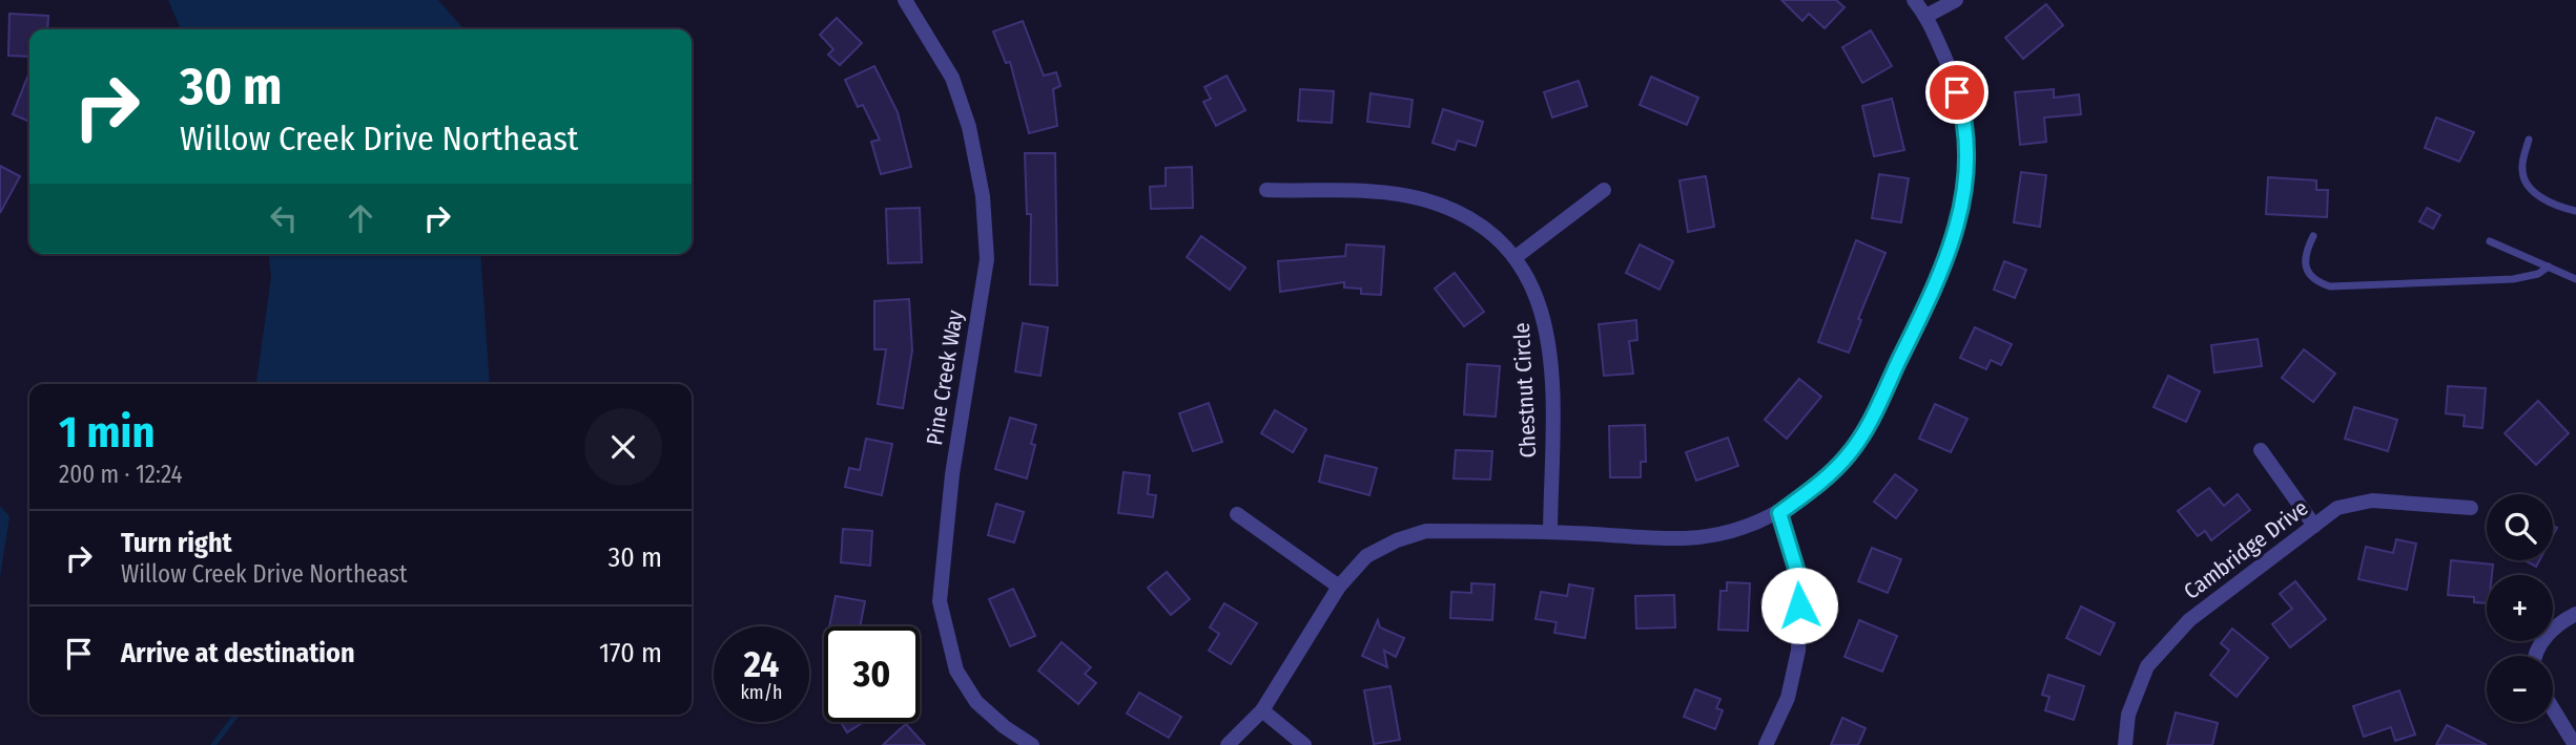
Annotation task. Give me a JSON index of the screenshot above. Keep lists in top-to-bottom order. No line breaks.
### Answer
{"streets":{"street":["Pine Creek Way","Chestnut Circle","Cambridge Drive"]},"page":{"turn":["30 m","Willow Creek Drive Northeast"],"heading":["1 min","200 m · 12:24"],"map_buttons":["+","−"],"list":[{"name":"Turn right","note":"Willow Creek Drive Northeast","value":"30 m"},{"name":"Arrive at destination","value":"170 m"}],"speed":"24 km/h","limit":"30"}}
